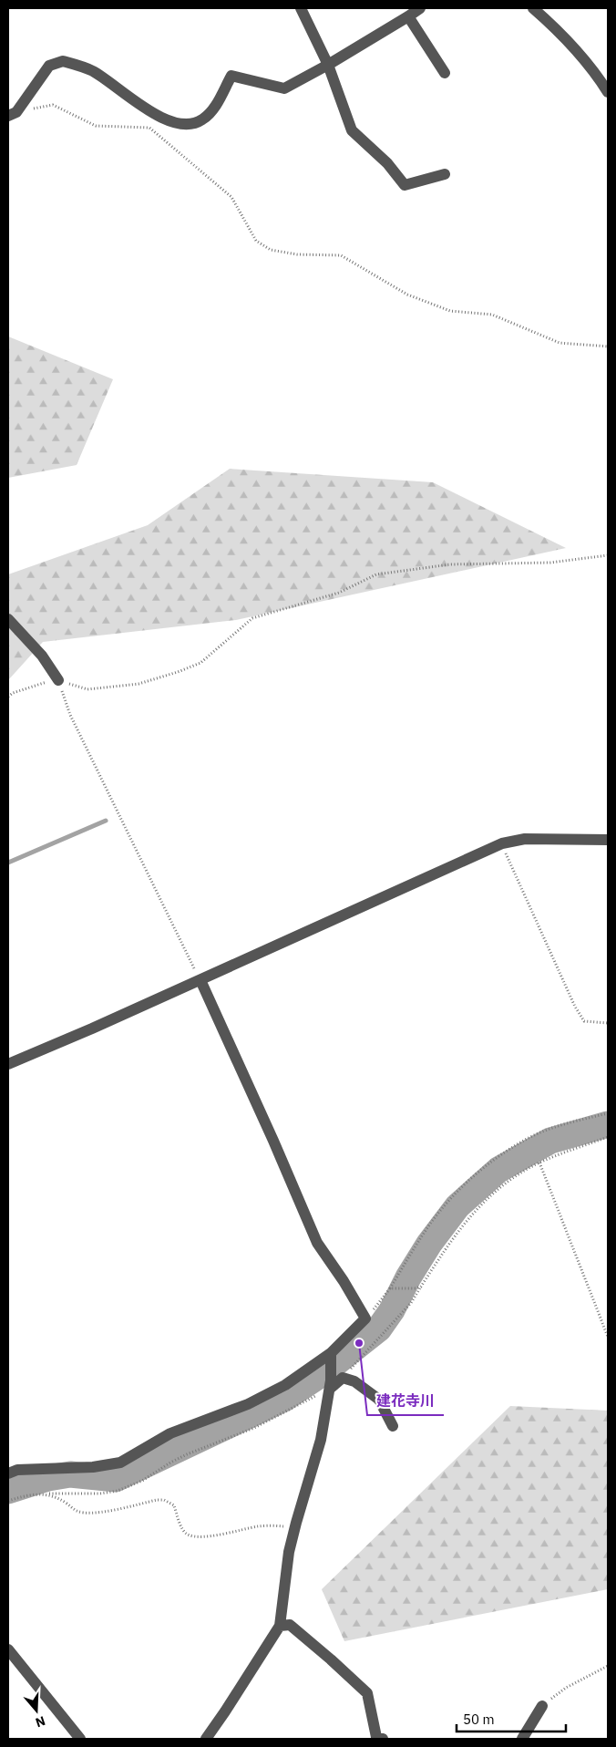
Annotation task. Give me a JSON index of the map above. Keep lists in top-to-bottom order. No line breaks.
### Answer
{"places":["建花寺川"],"scale_bar":"50 m","north":"bottom"}
